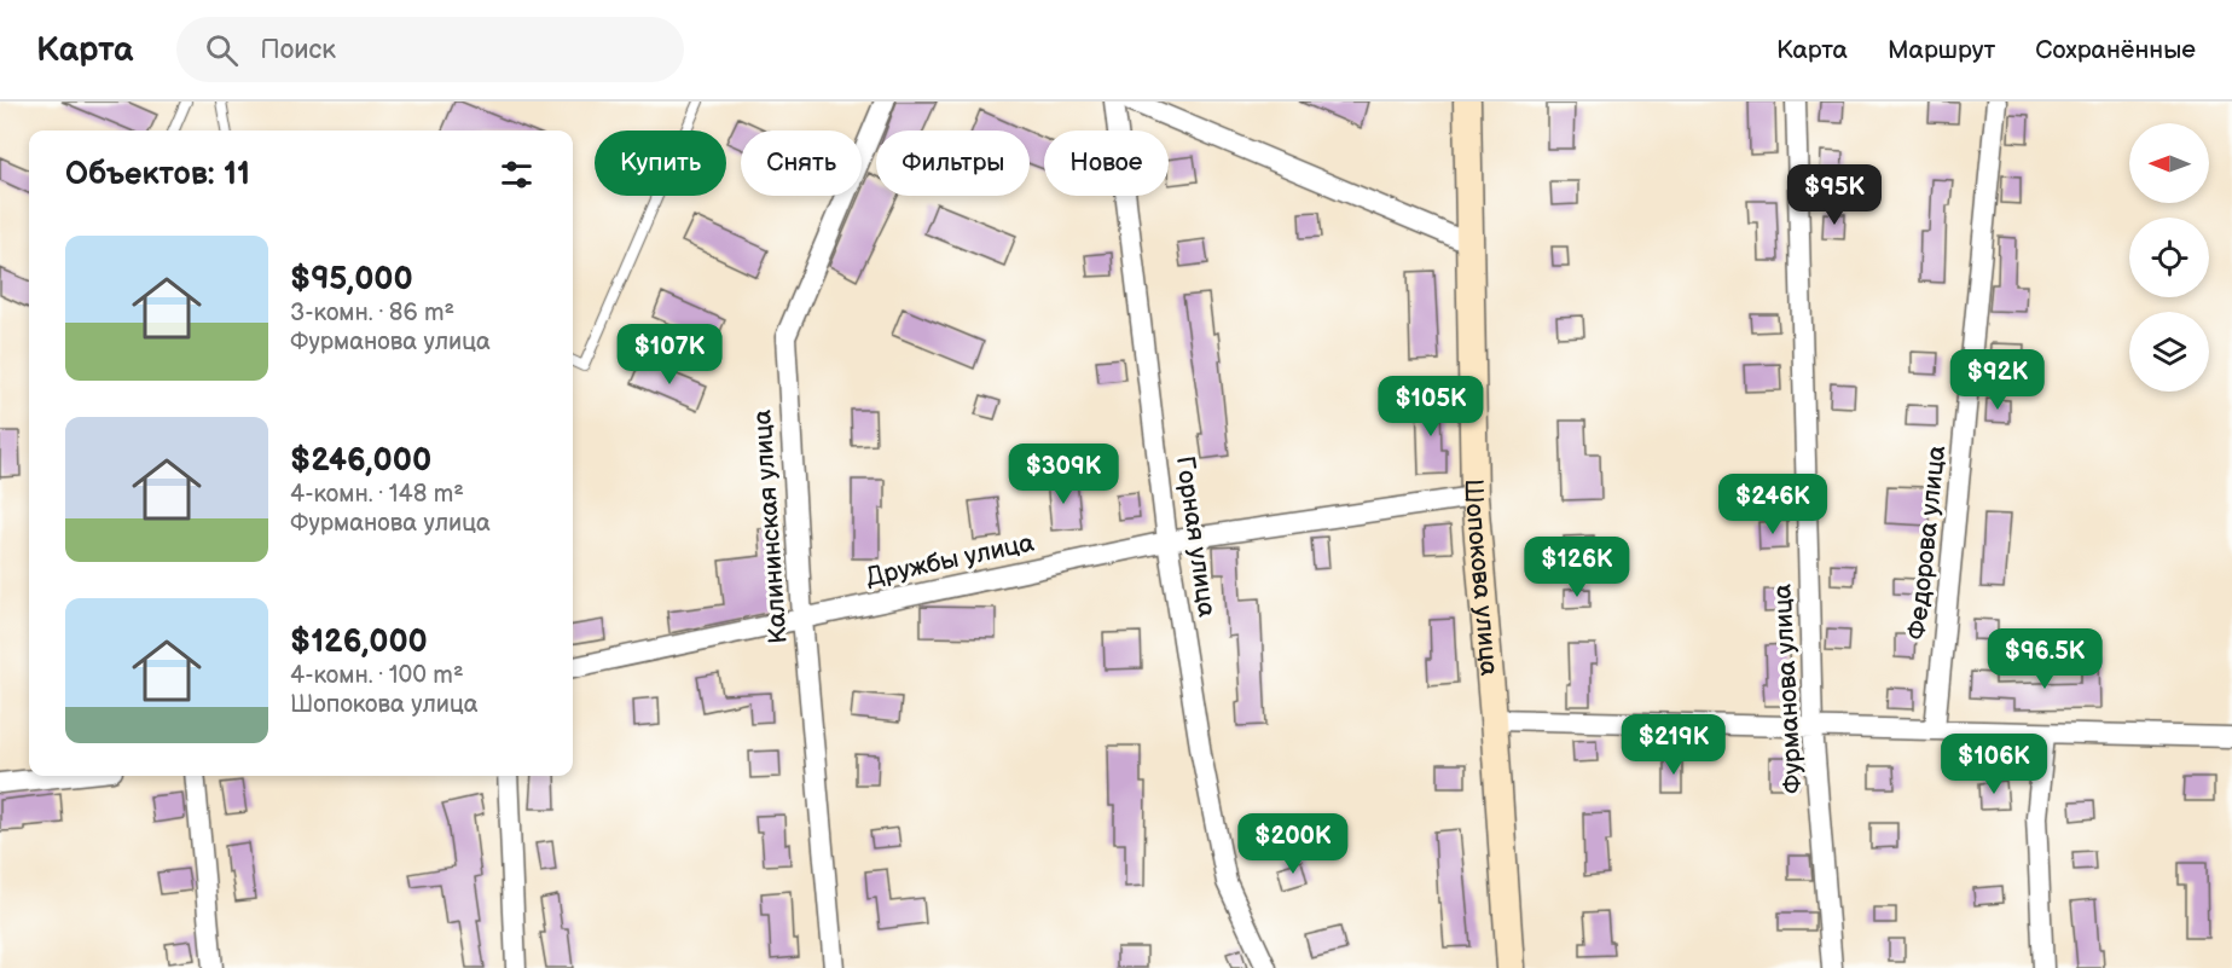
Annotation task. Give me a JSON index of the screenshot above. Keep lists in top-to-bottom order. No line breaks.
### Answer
{"streets":{"street":["Калининская улица","Горная улица","Федорова улица","Дружбы улица","Шопокова улица","Фурманова улица"]},"crossings":[["Калининская улица","Дружбы улица"],["Горная улица","Дружбы улица"],["Дружбы улица","Шопокова улица"]],"north":"left","page":{"header":"Карта","search":"Поиск","nav":["Карта","Маршрут","Сохранённые"],"chip":["Купить","Снять","Фильтры","Новое"],"heading":"Объектов: 11","price":["$95K","$107K","$92K","$105K","$309K","$246K","$126K","$96.5K","$219K","$106K","$200K"],"list":[{"name":"$95,000","note":"3-комн. · 86 m² · Фурманова улица"},{"name":"$246,000","note":"4-комн. · 148 m² · Фурманова улица"},{"name":"$126,000","note":"4-комн. · 100 m² · Шопокова улица"}]}}
